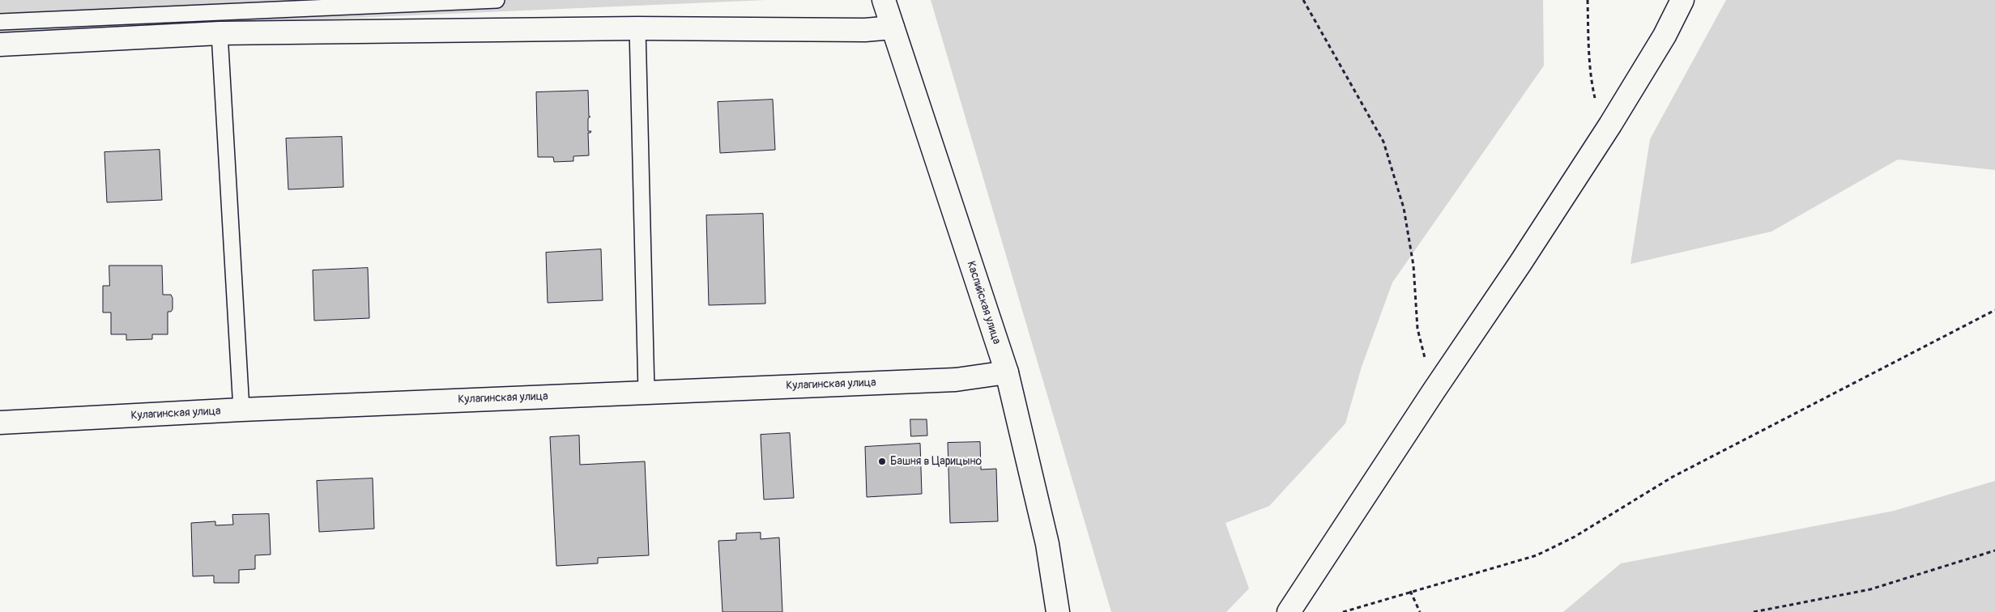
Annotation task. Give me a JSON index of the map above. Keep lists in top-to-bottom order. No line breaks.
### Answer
{"streets":{"street":["Каспийская улица","Кулагинская улица"]},"crossings":[["Каспийская улица","Кулагинская улица"]],"places":["Башня в Царицыно"]}
